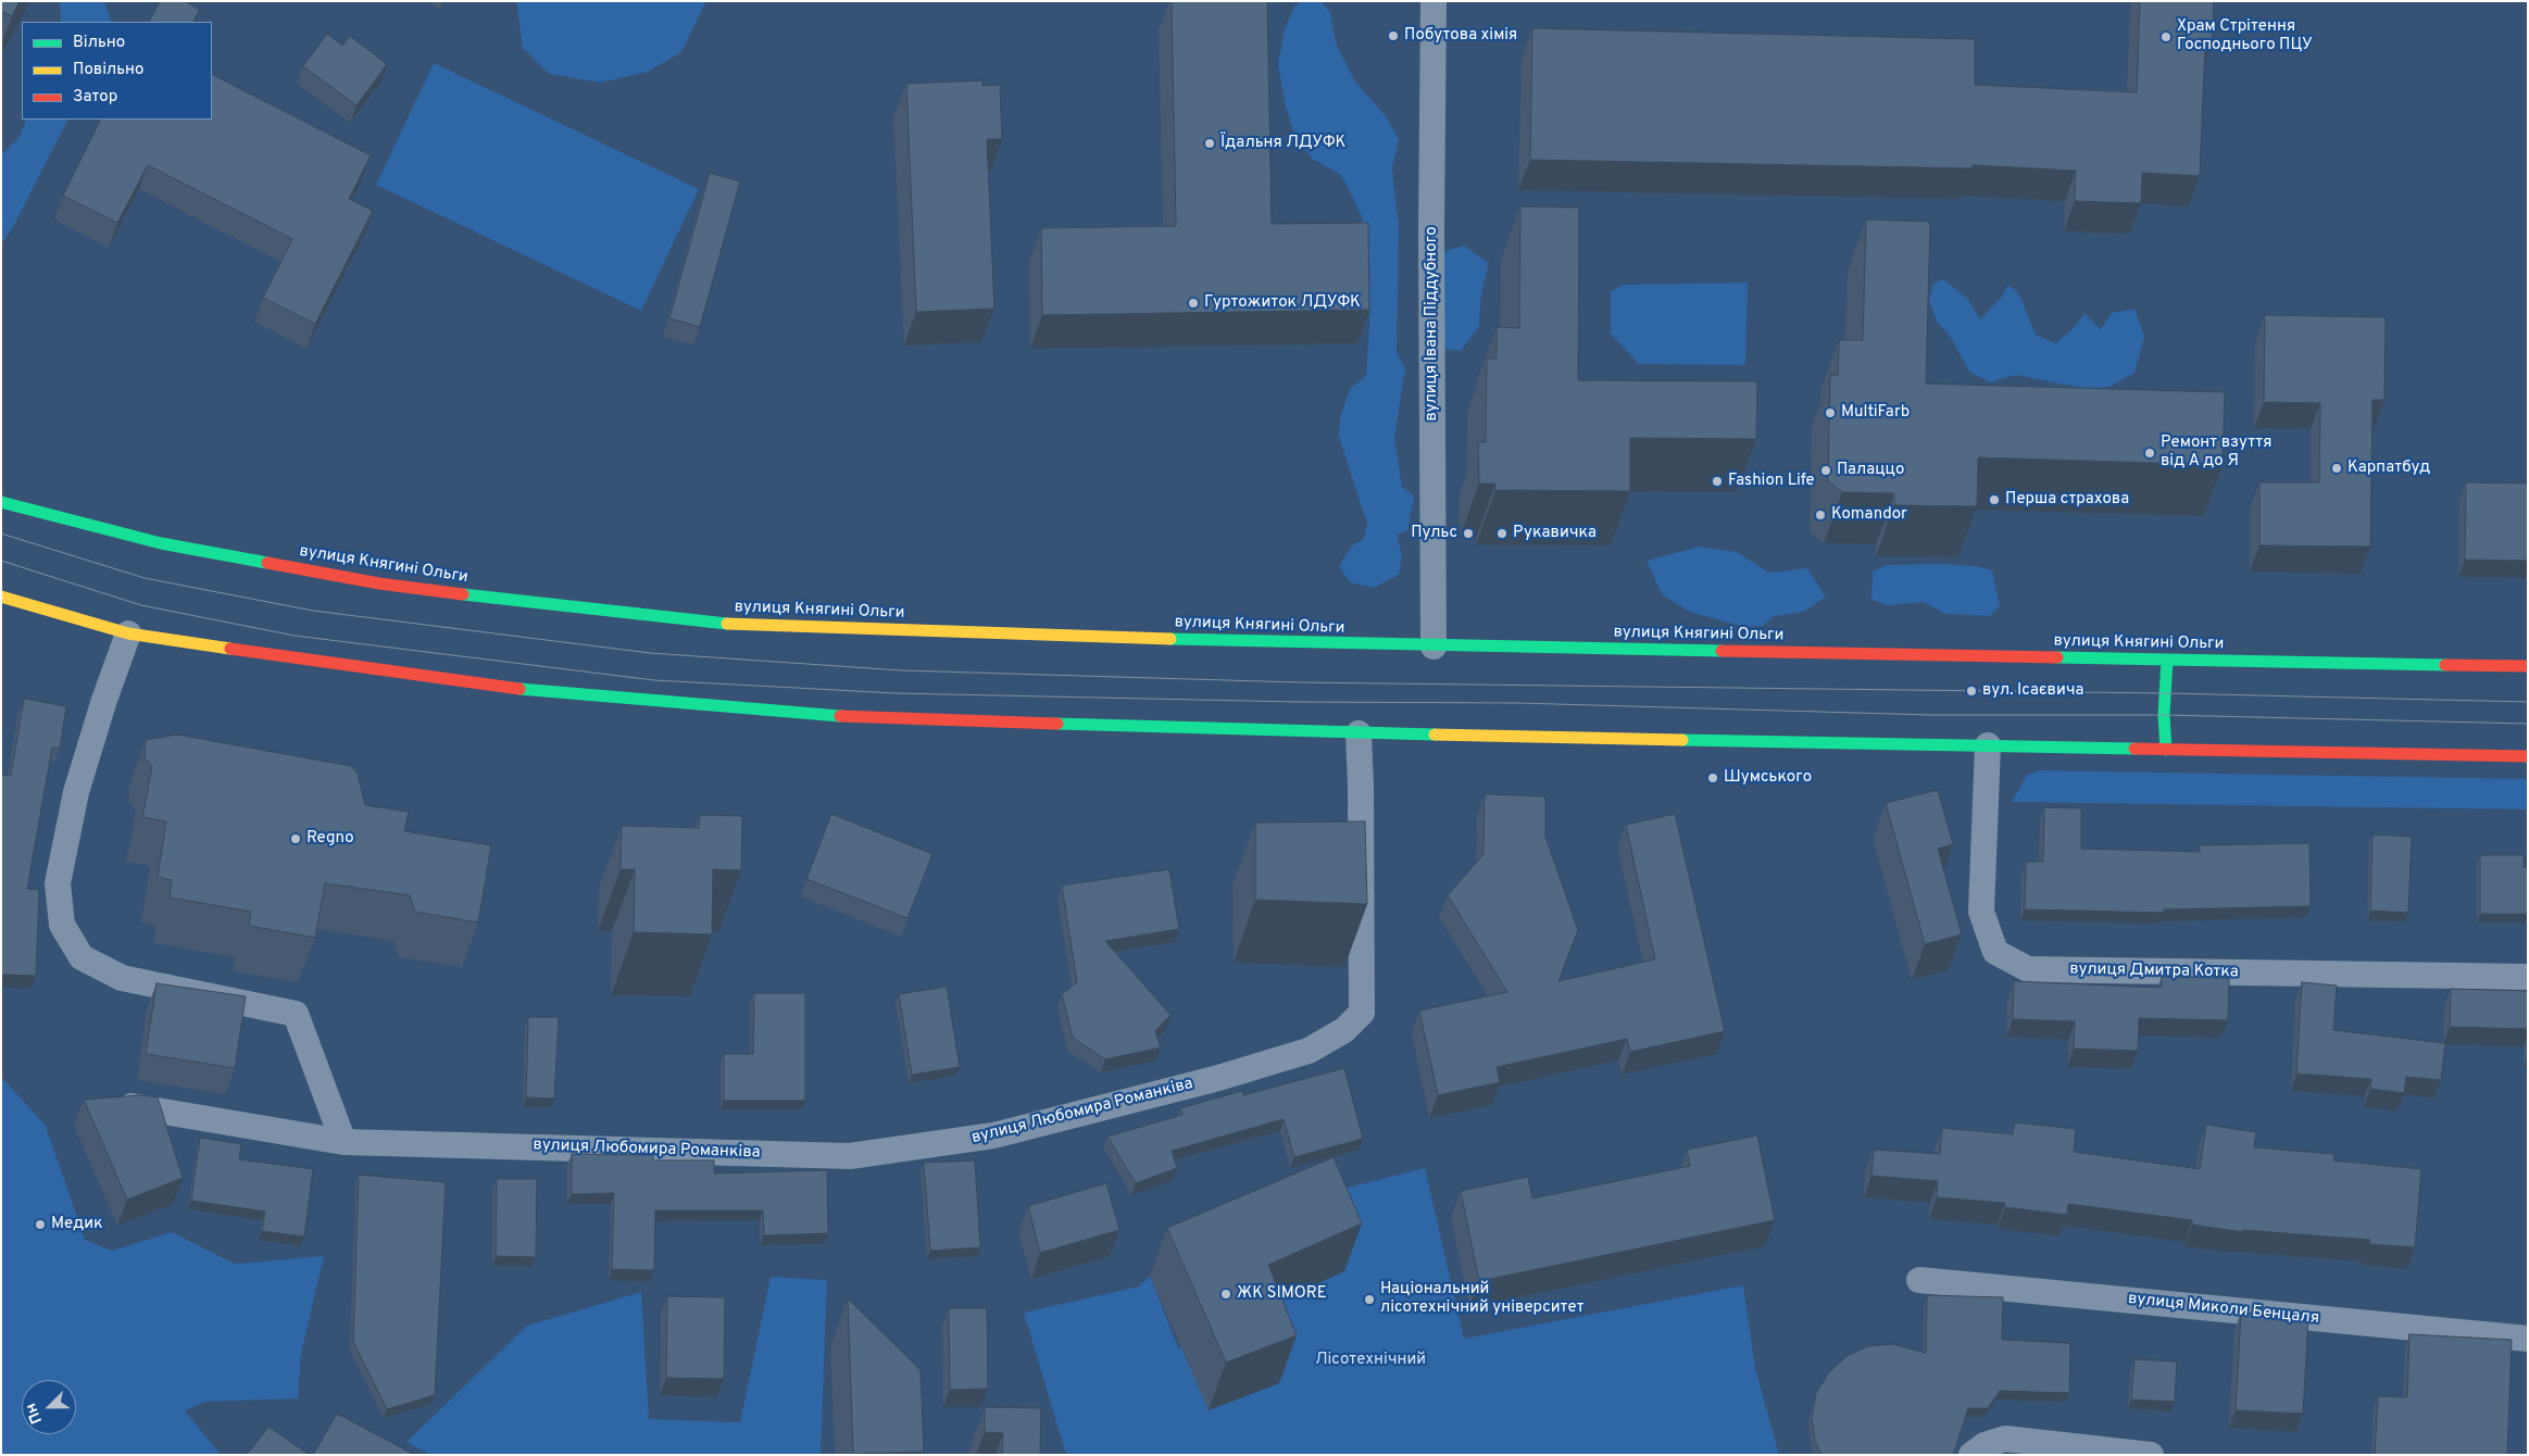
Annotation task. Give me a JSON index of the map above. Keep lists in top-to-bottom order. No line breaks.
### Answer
{"streets":{"main road":["вулиця Княгині Ольги"],"street":["вулиця Івана Піддубного","вулиця Дмитра Котка","вулиця Любомира Романківа","вулиця Миколи Бенцаля"]},"crossings":[["вулиця Івана Піддубного","вулиця Княгині Ольги"]],"parks":["Лісотехнічний"],"places":["Побутова хімія","Храм Стрітення Господнього ПЦУ","Їдальня ЛДУФК","Гуртожиток ЛДУФК","MultiFarb","Ремонт взуття від А до Я","Карпатбуд","Палаццо","Fashion Life","Перша страхова","Komandor","Пульс","Рукавичка","вул. Ісаєвича","Шумського","Regno","Медик","ЖК SIMORE","Національний лісотехнічний університет"],"legend":["Вільно","Повільно","Затор"],"north":"bottom left"}
